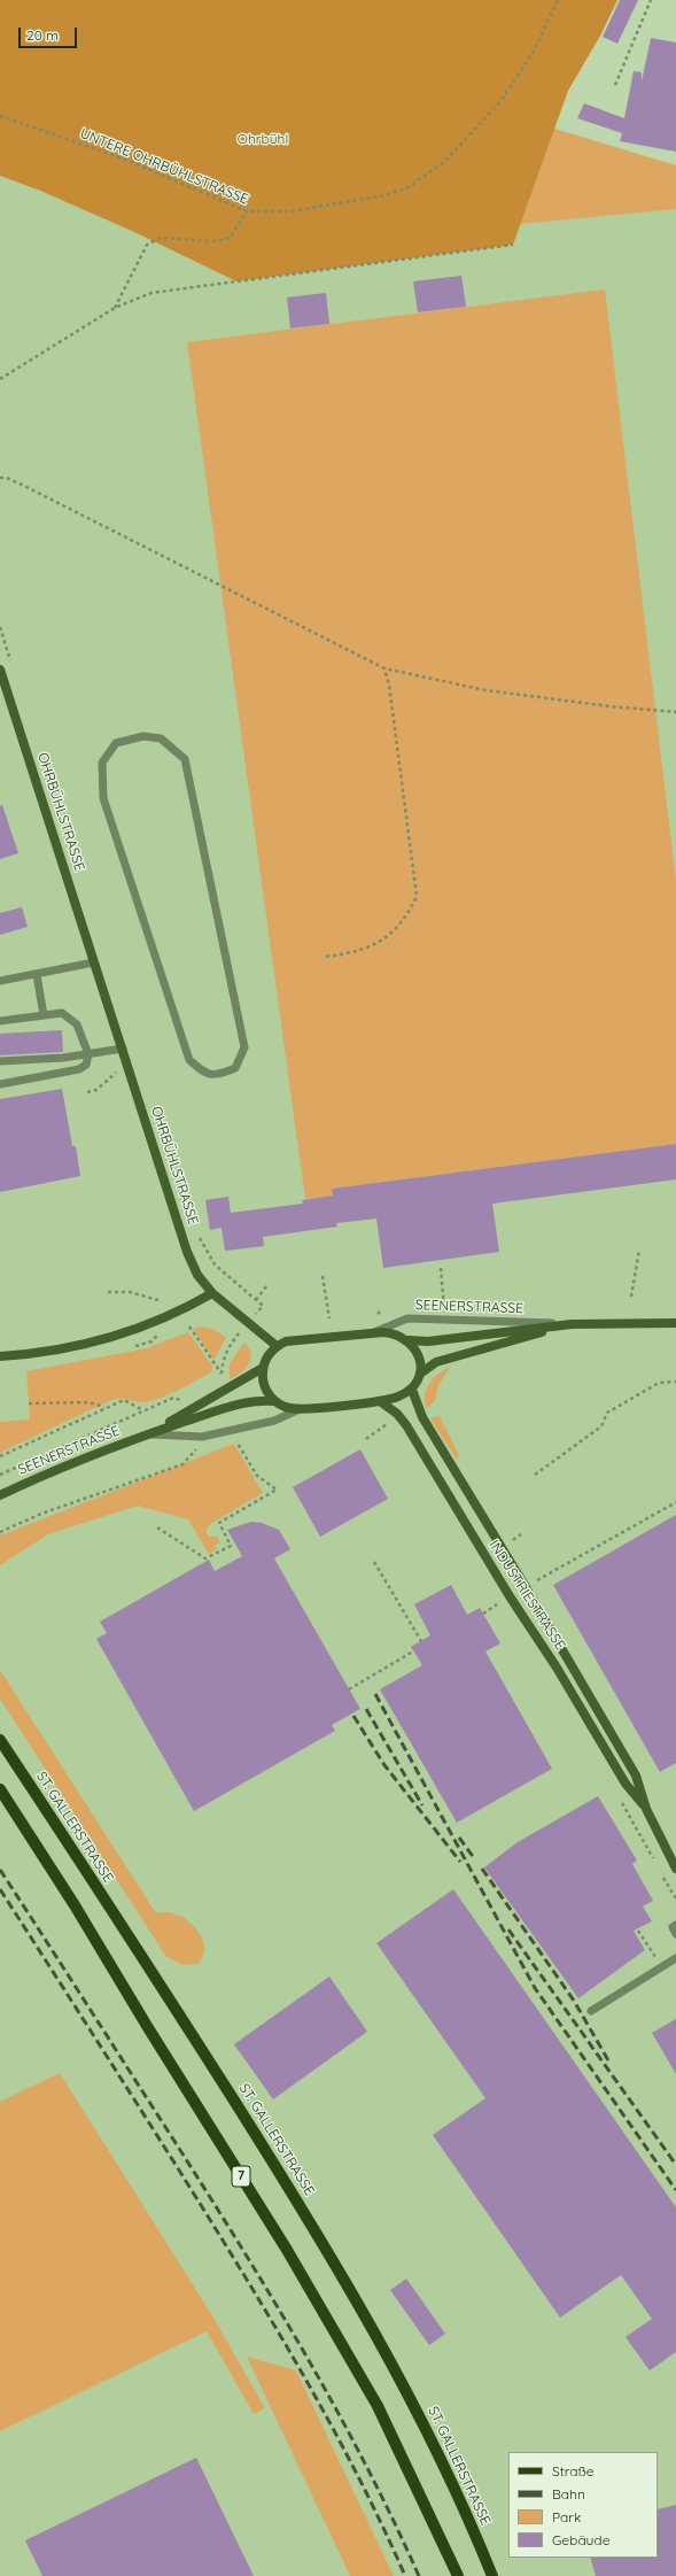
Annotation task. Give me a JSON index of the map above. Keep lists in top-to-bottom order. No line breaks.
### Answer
{"streets":{"main road":["ST. GALLERSTRASSE","7"],"street":["OHRBÜHLSTRASSE","SEENERSTRASSE","INDUSTRIESTRASSE"],"path":["UNTERE OHRBÜHLSTRASSE"]},"crossings":[["OHRBÜHLSTRASSE","SEENERSTRASSE"],["SEENERSTRASSE","INDUSTRIESTRASSE"]],"parks":["Ohrbühl"],"legend":["Straße","Bahn","Park","Gebäude"],"scale_bar":"20 m"}
